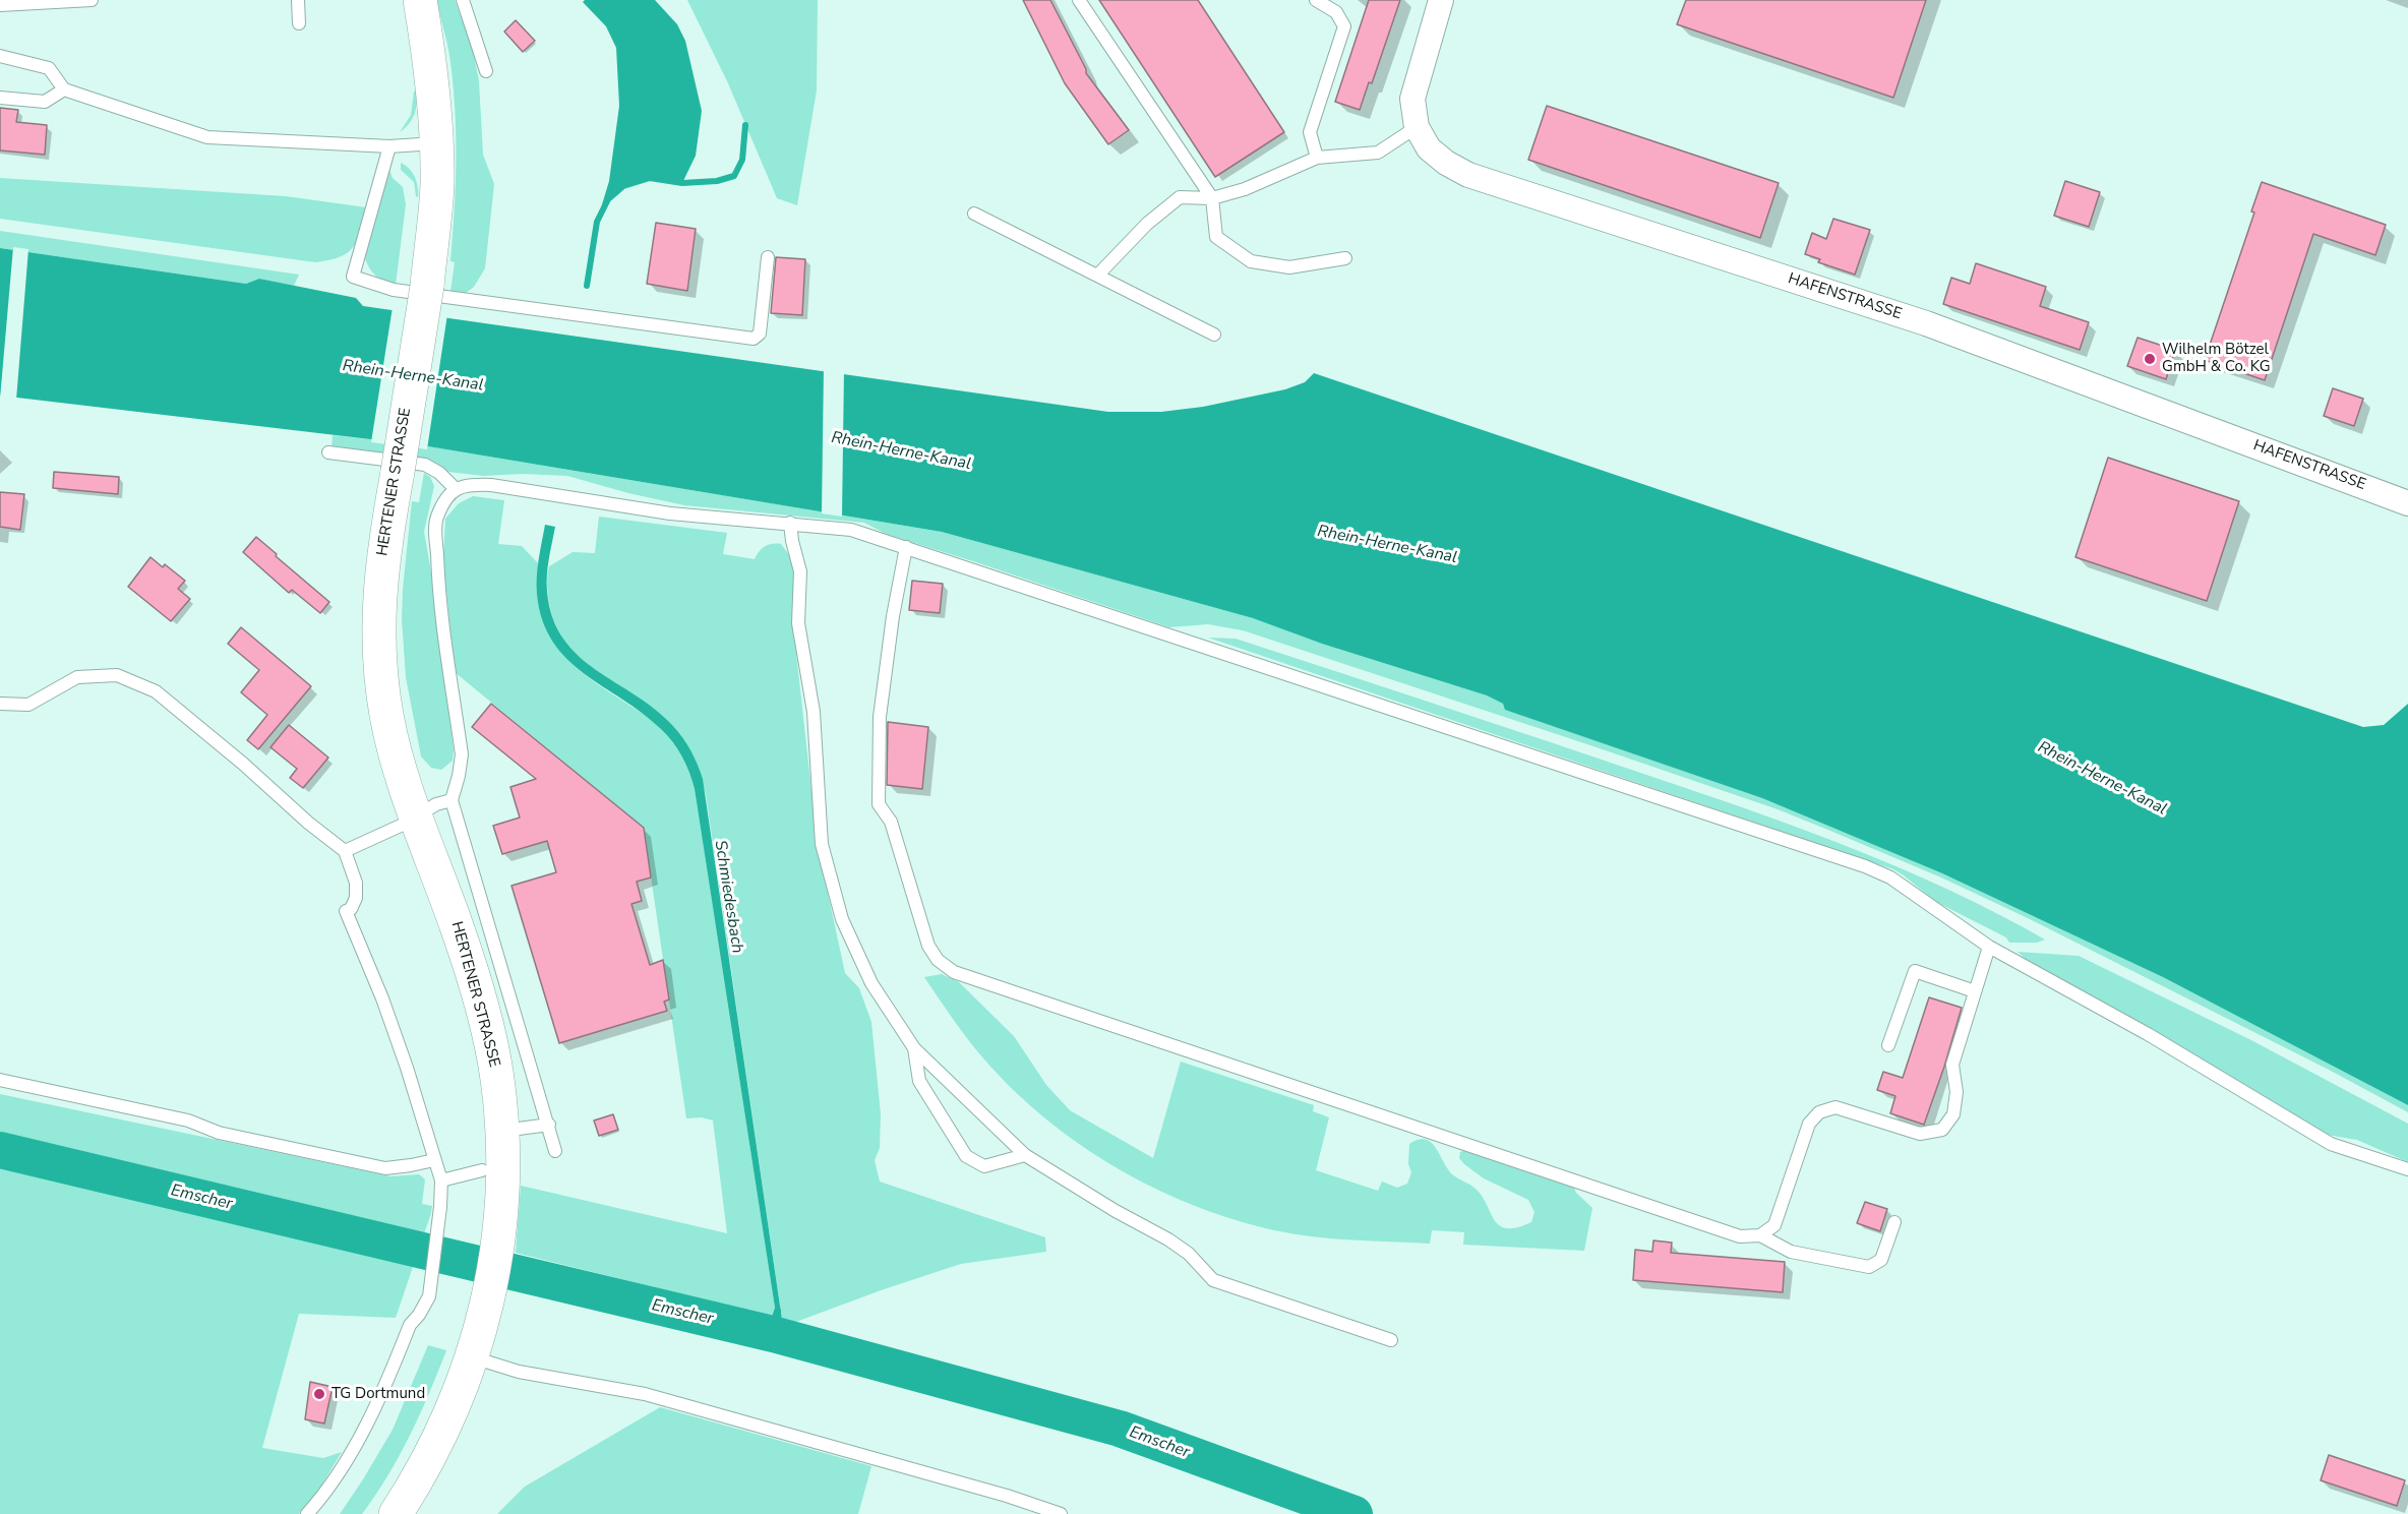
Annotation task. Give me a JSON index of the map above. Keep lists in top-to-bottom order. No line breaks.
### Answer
{"streets":{"main road":["HERTENER STRASSE"],"street":["HAFENSTRASSE"]},"water":["Rhein-Herne-Kanal","Schmiedesbach","Emscher"],"places":["Wilhelm Bötzel GmbH & Co. KG","TG Dortmund"]}
